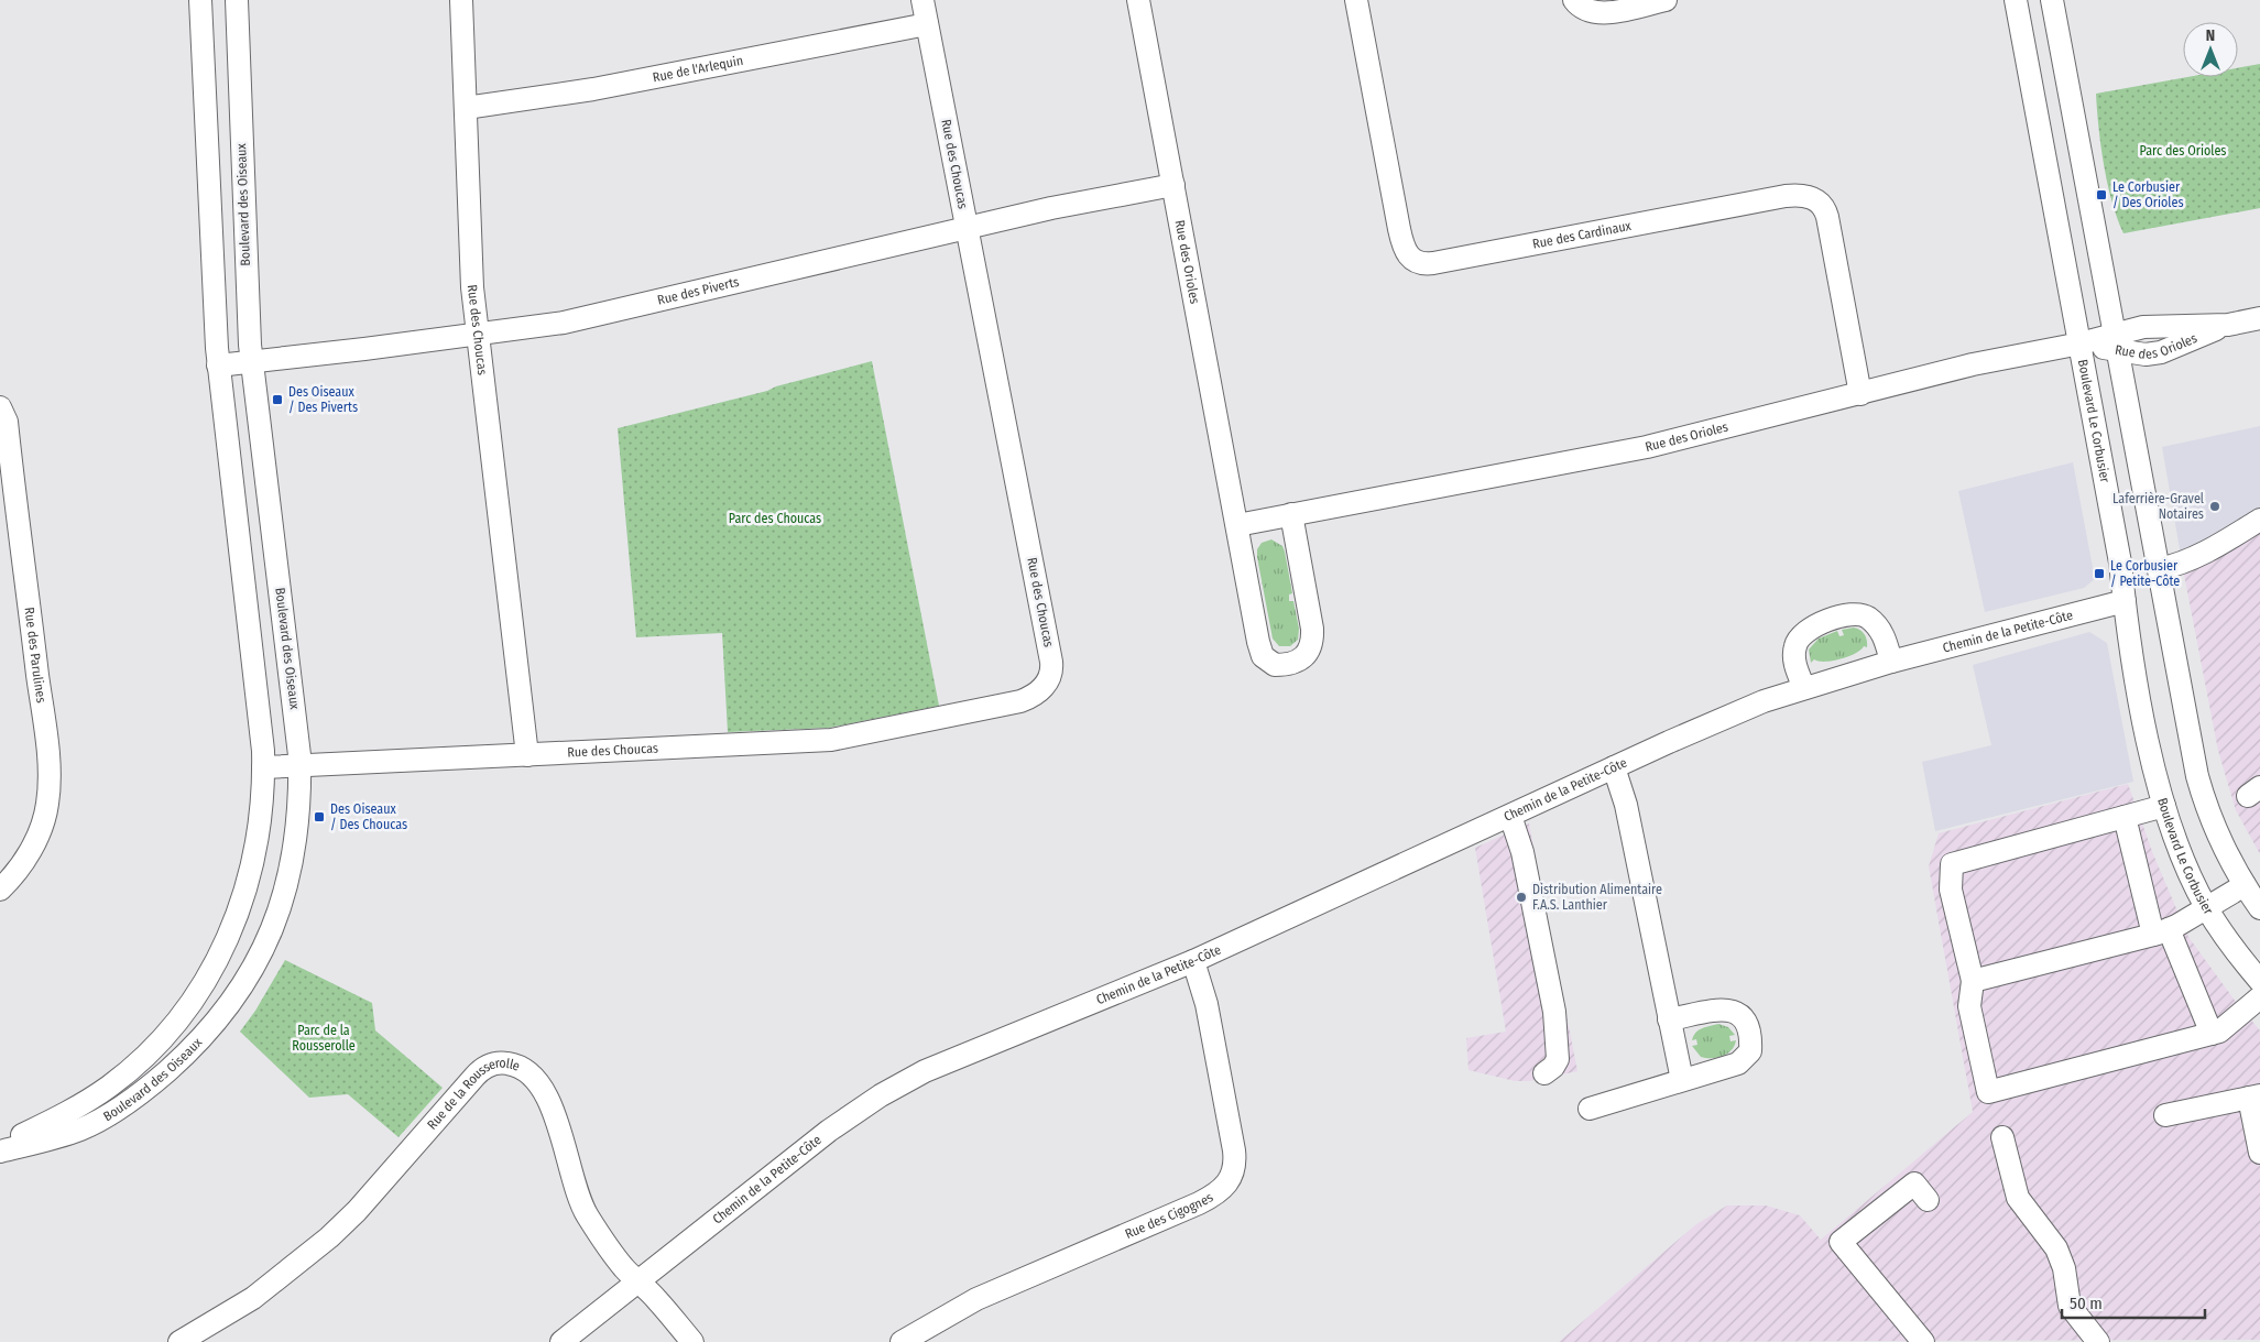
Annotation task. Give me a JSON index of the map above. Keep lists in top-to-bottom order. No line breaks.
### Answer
{"streets":{"street":["Rue de l'Arlequin","Rue des Choucas","Boulevard des Oiseaux","Rue des Cardinaux","Rue des Orioles","Rue des Piverts","Boulevard Le Corbusier","Chemin de la Petite-Côte","Rue des Parulines","Rue de la Rousserolle","Rue des Cigognes"]},"crossings":[["Rue de l'Arlequin","Rue des Choucas"],["Rue des Choucas","Boulevard des Oiseaux"],["Rue des Choucas","Rue des Piverts"],["Boulevard des Oiseaux","Rue des Piverts"],["Rue des Cardinaux","Rue des Orioles"],["Rue des Orioles","Rue des Piverts"],["Rue des Orioles","Boulevard Le Corbusier"],["Boulevard Le Corbusier","Chemin de la Petite-Côte"],["Chemin de la Petite-Côte","Rue de la Rousserolle"],["Chemin de la Petite-Côte","Rue des Cigognes"]],"parks":["Parc des Orioles","Parc des Choucas","Parc de la Rousserolle"],"places":{"transit":["Le Corbusier / Des Orioles","Des Oiseaux / Des Piverts","Le Corbusier / Petite-Côte","Des Oiseaux / Des Choucas"],"other":["Laferrière-Gravel Notaires","Distribution Alimentaire F.A.S. Lanthier"]},"scale_bar":"50 m","north":"top"}
